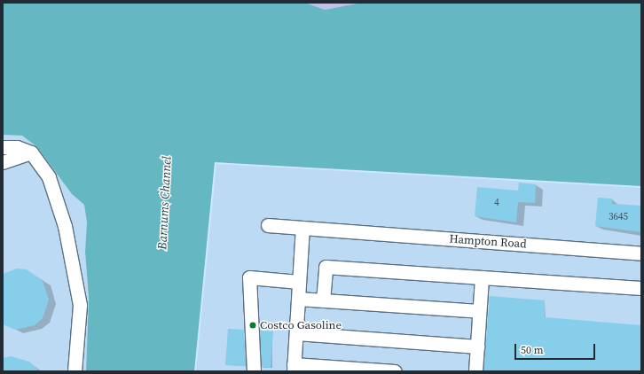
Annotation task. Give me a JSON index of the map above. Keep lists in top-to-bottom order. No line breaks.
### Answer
{"streets":{"street":["Hampton Road"]},"water":["Barnums Channel"],"places":["Costco Gasoline"],"house_numbers":["4","3645"],"scale_bar":"50 m"}
